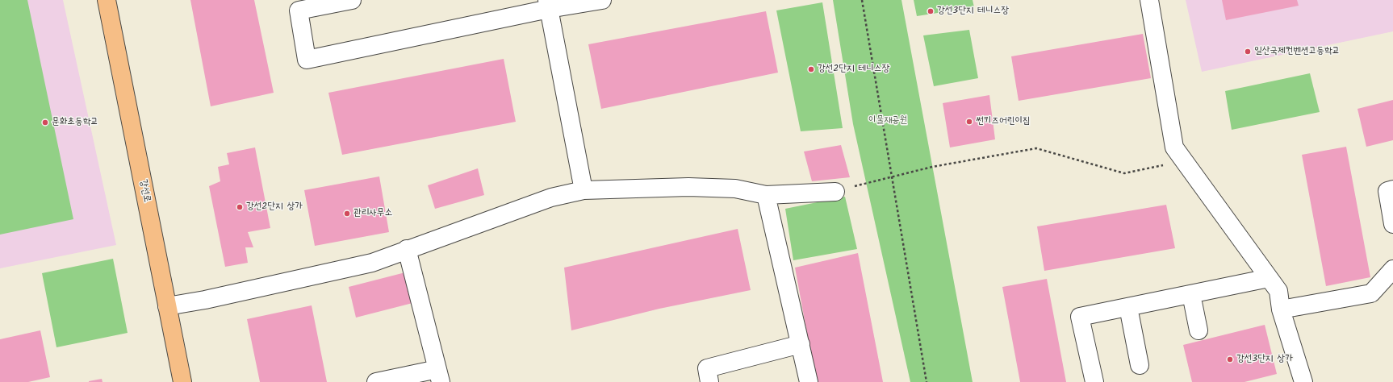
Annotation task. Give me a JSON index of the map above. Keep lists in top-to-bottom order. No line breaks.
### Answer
{"streets":{"main road":["강선로"]},"parks":["이물재공원"],"places":["강선3단지 테니스장","일산국제컨벤션고등학교","강선2단지 테니스장","썬키즈어린이집","문화초등학교","강선2단지 상가","관리사무소","강선3단지 상가"]}
